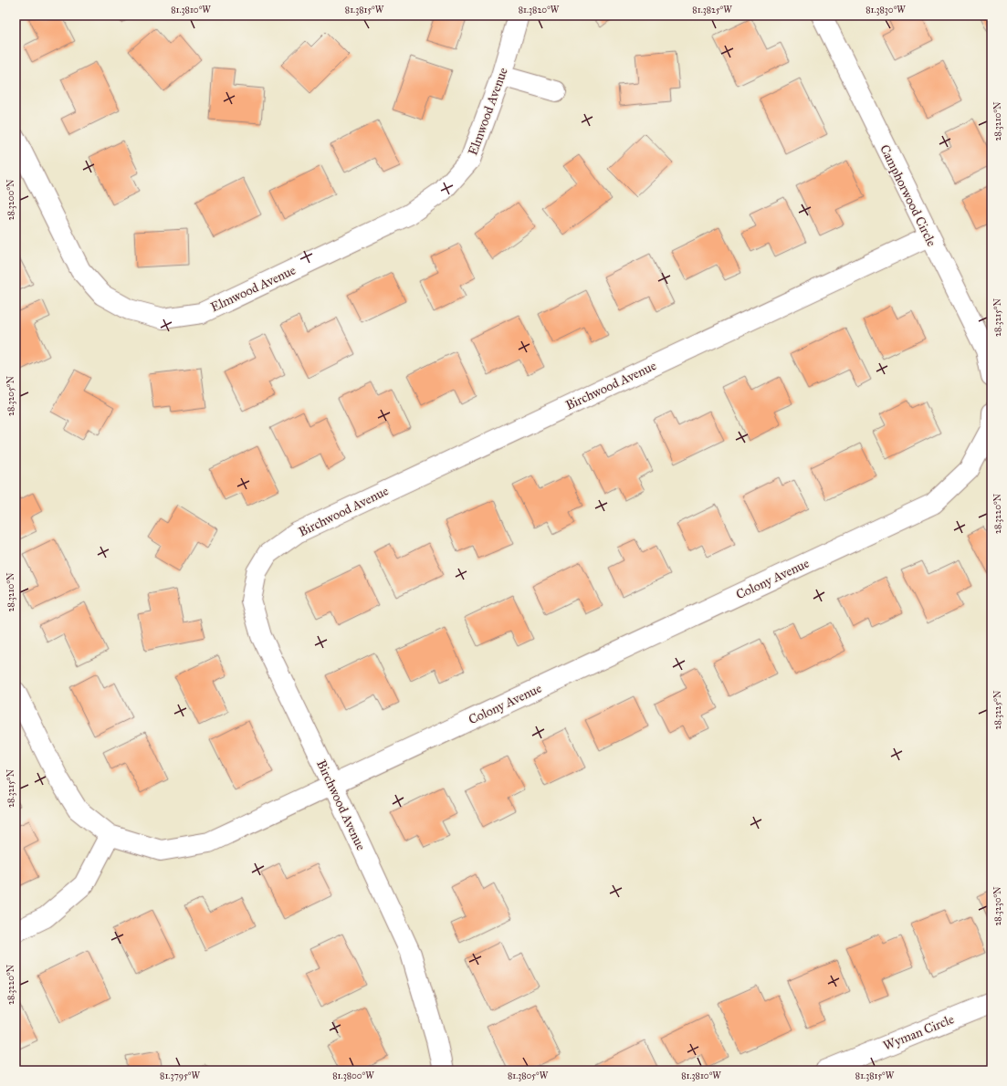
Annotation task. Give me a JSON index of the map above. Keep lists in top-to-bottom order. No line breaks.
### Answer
{"streets":{"street":["Elmwood Avenue","Camphorwood Circle","Birchwood Avenue","Colony Avenue","Wyman Circle"]},"crossings":[["Camphorwood Circle","Birchwood Avenue"],["Birchwood Avenue","Colony Avenue"]],"coordinates":["81.3810°W","81.3815°W","81.3820°W","81.3825°W","81.3830°W","28.3210°N","28.3200°N","28.3215°N","28.3205°N","28.3220°N","28.3225°N","28.3230°N","81.3795°W","81.3800°W","81.3805°W"]}
